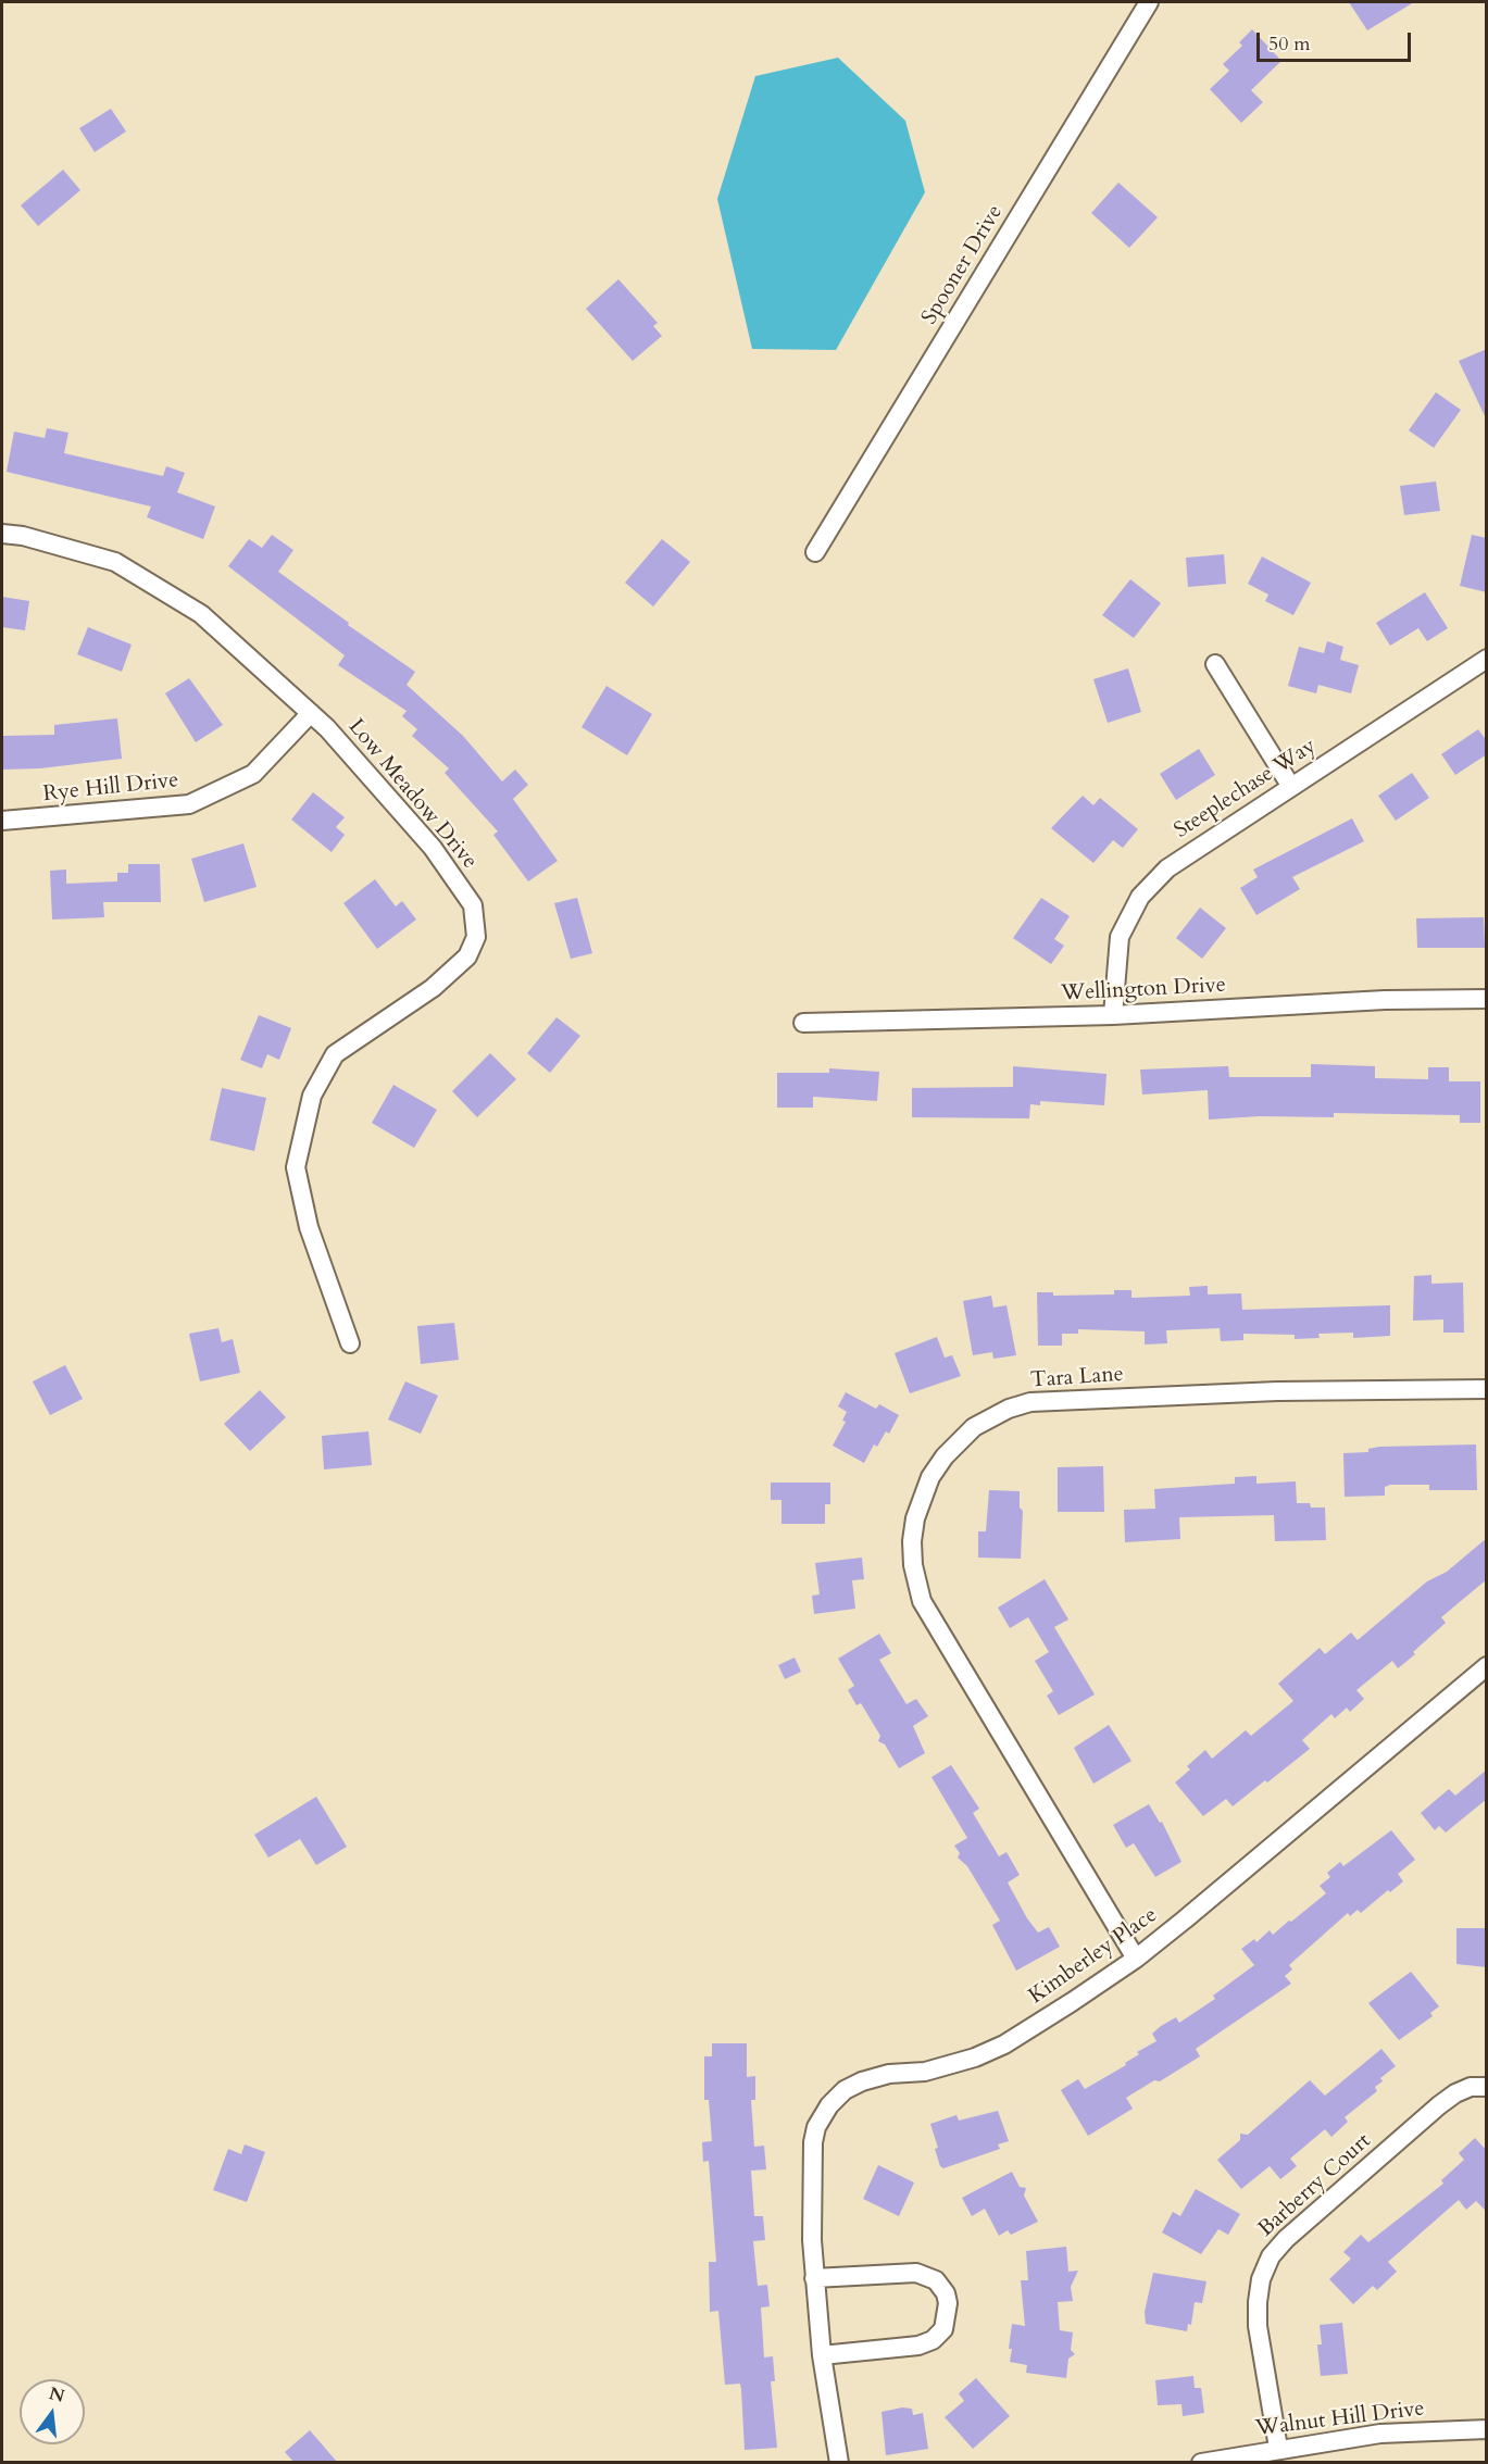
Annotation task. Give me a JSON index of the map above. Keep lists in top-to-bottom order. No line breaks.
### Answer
{"streets":{"street":["Spooner Drive","Rye Hill Drive","Steeplechase Way","Low Meadow Drive","Wellington Drive","Tara Lane","Kimberley Place","Barberry Court","Walnut Hill Drive"]},"crossings":[["Rye Hill Drive","Low Meadow Drive"],["Steeplechase Way","Wellington Drive"],["Tara Lane","Kimberley Place"],["Barberry Court","Walnut Hill Drive"]],"scale_bar":"50 m","north":"top"}
